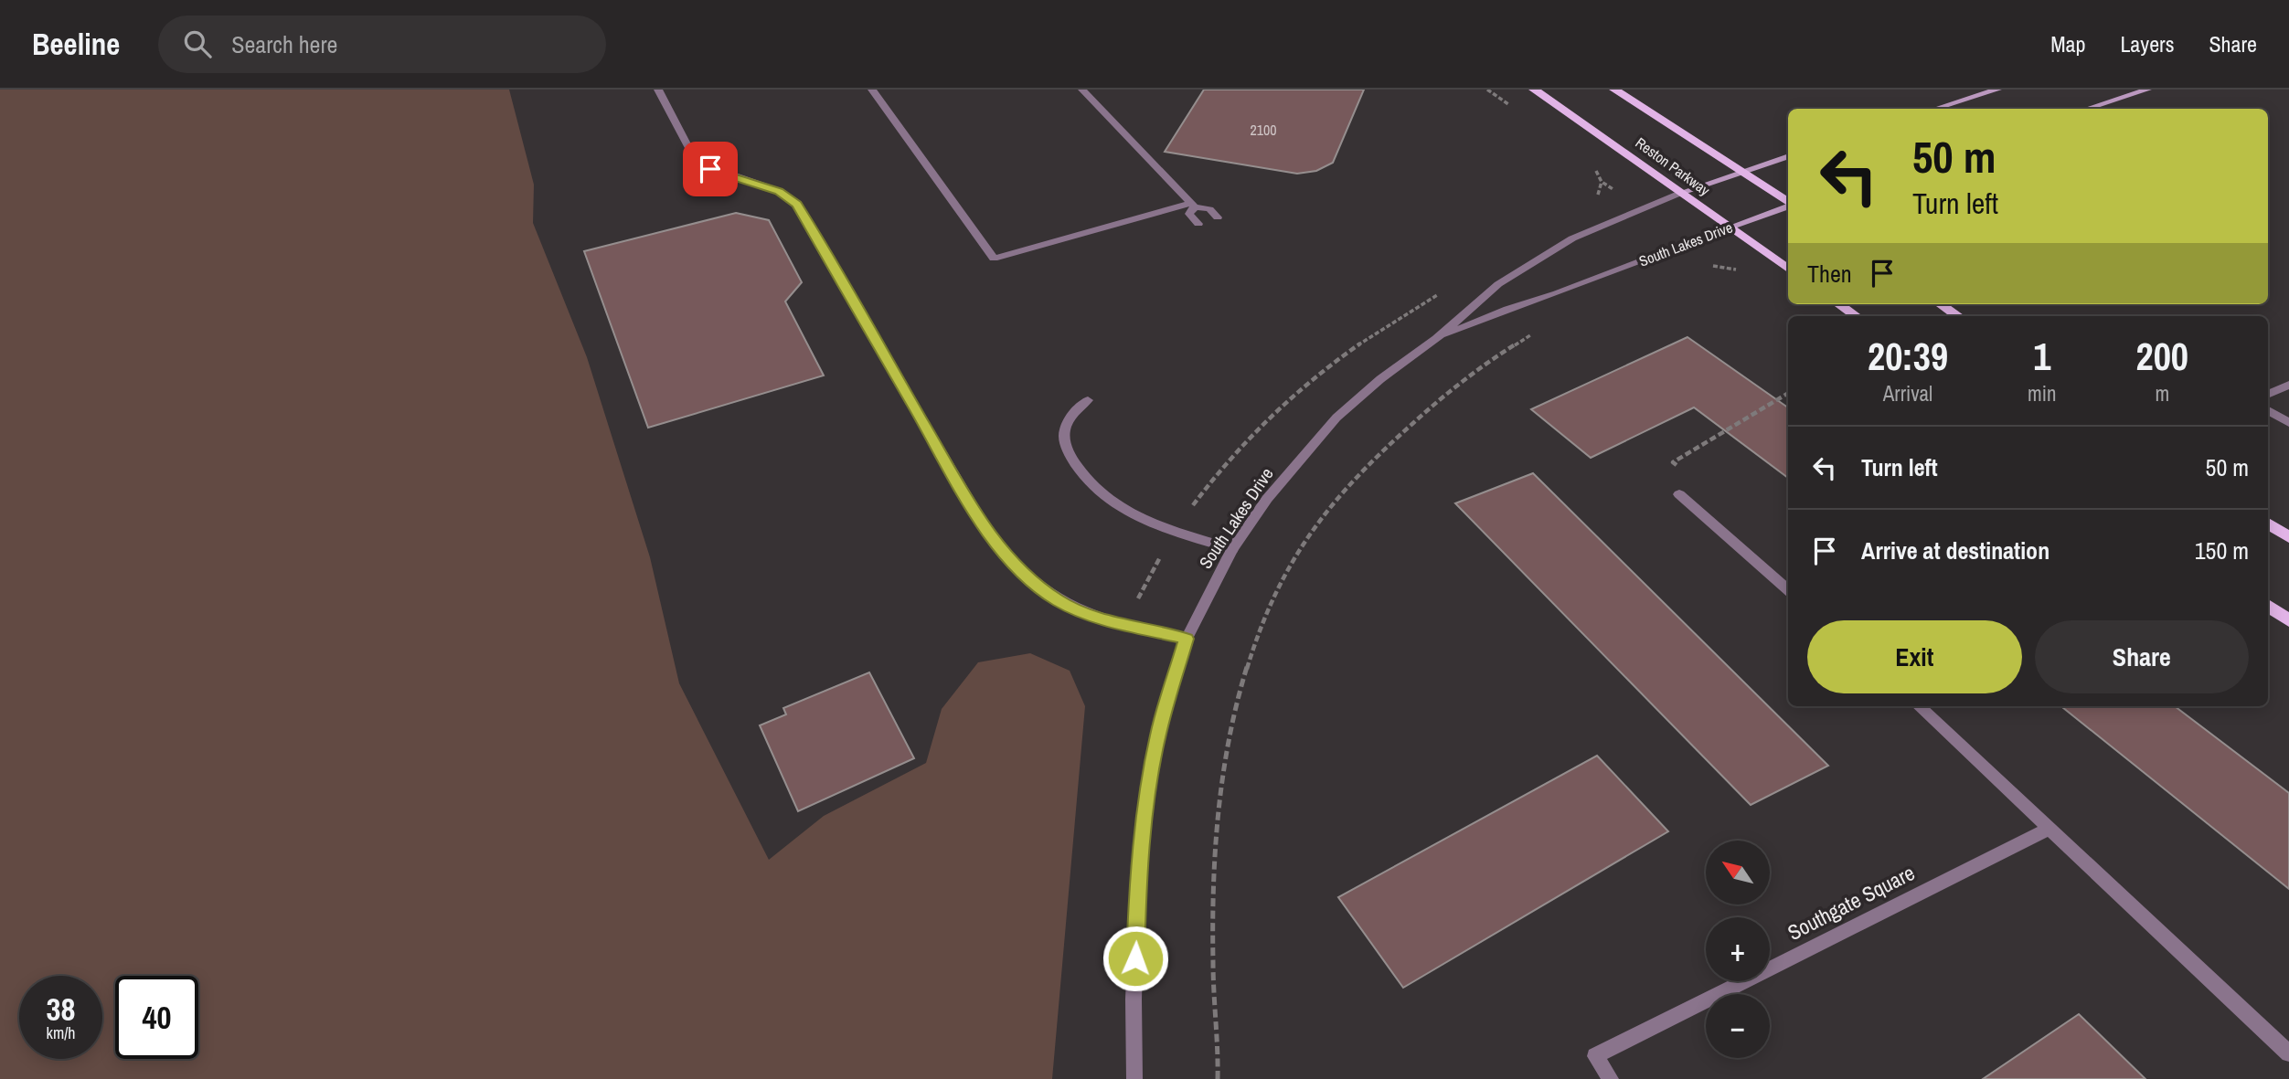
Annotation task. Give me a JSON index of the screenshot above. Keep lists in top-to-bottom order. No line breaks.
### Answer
{"streets":{"main road":["Reston Parkway","South Lakes Drive"],"street":["Southgate Square"]},"crossings":[["Reston Parkway","South Lakes Drive"]],"house_numbers":["2100"],"north":"top left","page":{"header":"Beeline","search":"Search here","nav":["Map","Layers","Share"],"turn":["50 m","Turn left"],"then":"Then","eta":["20:39","Arrival","1","min","200","m"],"list":[{"name":"Turn left","value":"50 m"},{"name":"Arrive at destination","value":"150 m"}],"buttons":["Exit","Share"],"map_buttons":["+","−"],"speed":"38 km/h","limit":"40"}}
